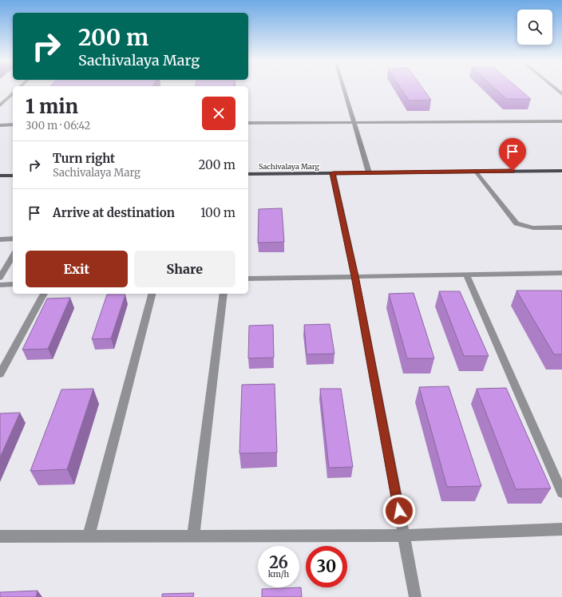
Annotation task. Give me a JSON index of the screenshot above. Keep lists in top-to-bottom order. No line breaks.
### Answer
{"streets":{"main road":["Sachivalaya Marg"]},"page":{"turn":["200 m","Sachivalaya Marg"],"heading":["1 min","300 m · 06:42"],"list":[{"name":"Turn right","note":"Sachivalaya Marg","value":"200 m"},{"name":"Arrive at destination","value":"100 m"}],"buttons":["Exit","Share"],"speed":"26 km/h","limit":"30"}}
